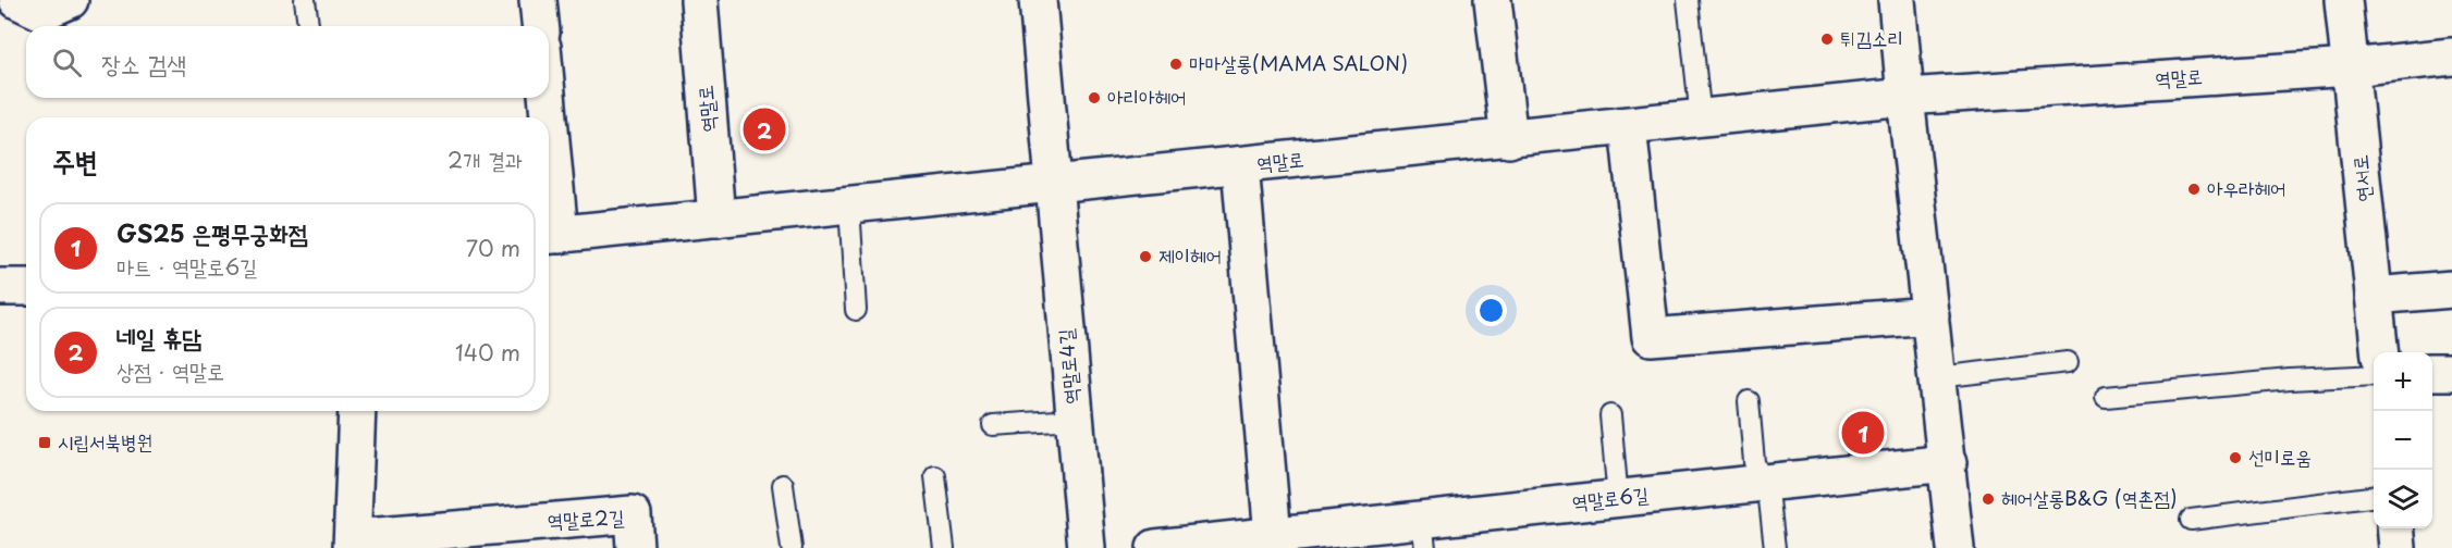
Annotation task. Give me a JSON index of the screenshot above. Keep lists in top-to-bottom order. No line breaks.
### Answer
{"streets":{"street":["역말로","연서로","역말로4길","역말로6길","역말로2길"]},"crossings":[["역말로","연서로"],["역말로","역말로4길"]],"places":{"other":["튀김소리","마마살롱(MAMA SALON)","아리아헤어","아우라헤어","제이헤어","선미로움","헤어살롱B&G (역촌점)"],"transit":["시립서북병원"]},"page":{"search":"장소 검색","pins":["2","1"],"heading":["주변","2개 결과"],"list":[{"mark":"1","name":"GS25 은평무궁화점","note":"마트 · 역말로6길","value":"70 m"},{"mark":"2","name":"네일 휴담","note":"상점 · 역말로","value":"140 m"}],"map_buttons":["+","−"]}}
